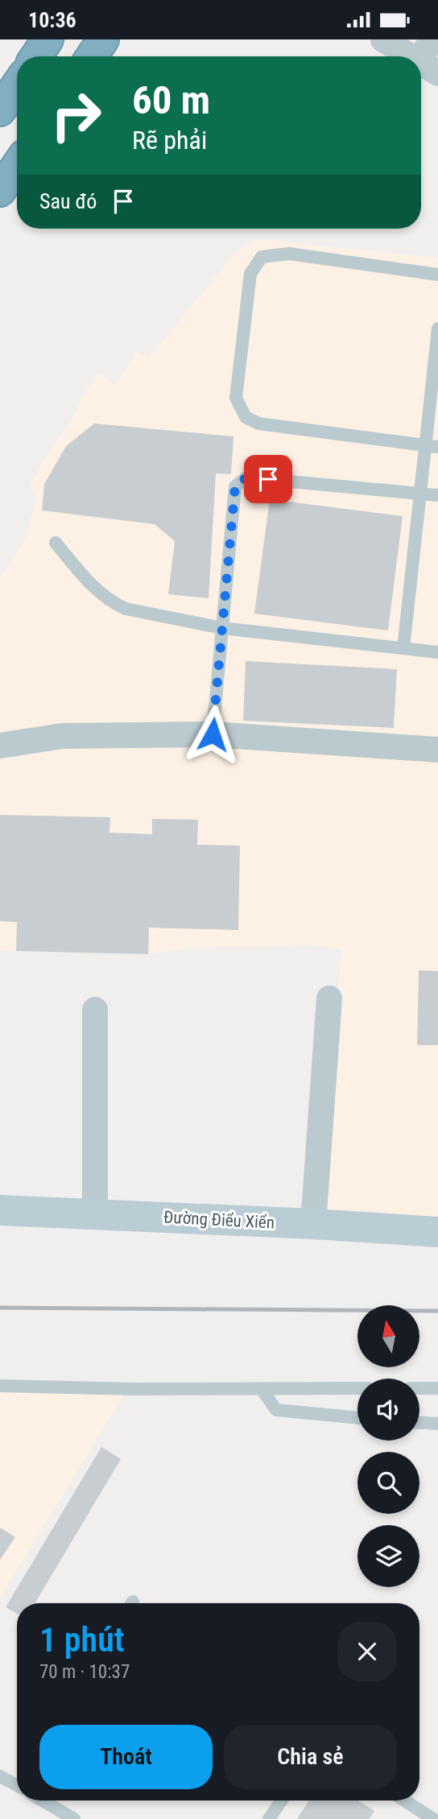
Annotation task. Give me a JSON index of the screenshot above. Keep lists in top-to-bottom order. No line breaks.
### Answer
{"streets":{"street":["Đường Điểu Xiển"]},"north":"top","page":{"status":"10:36","turn":["60 m","Rẽ phải"],"then":"Sau đó","heading":["1 phút","70 m · 10:37"],"buttons":["Thoát","Chia sẻ"]}}
